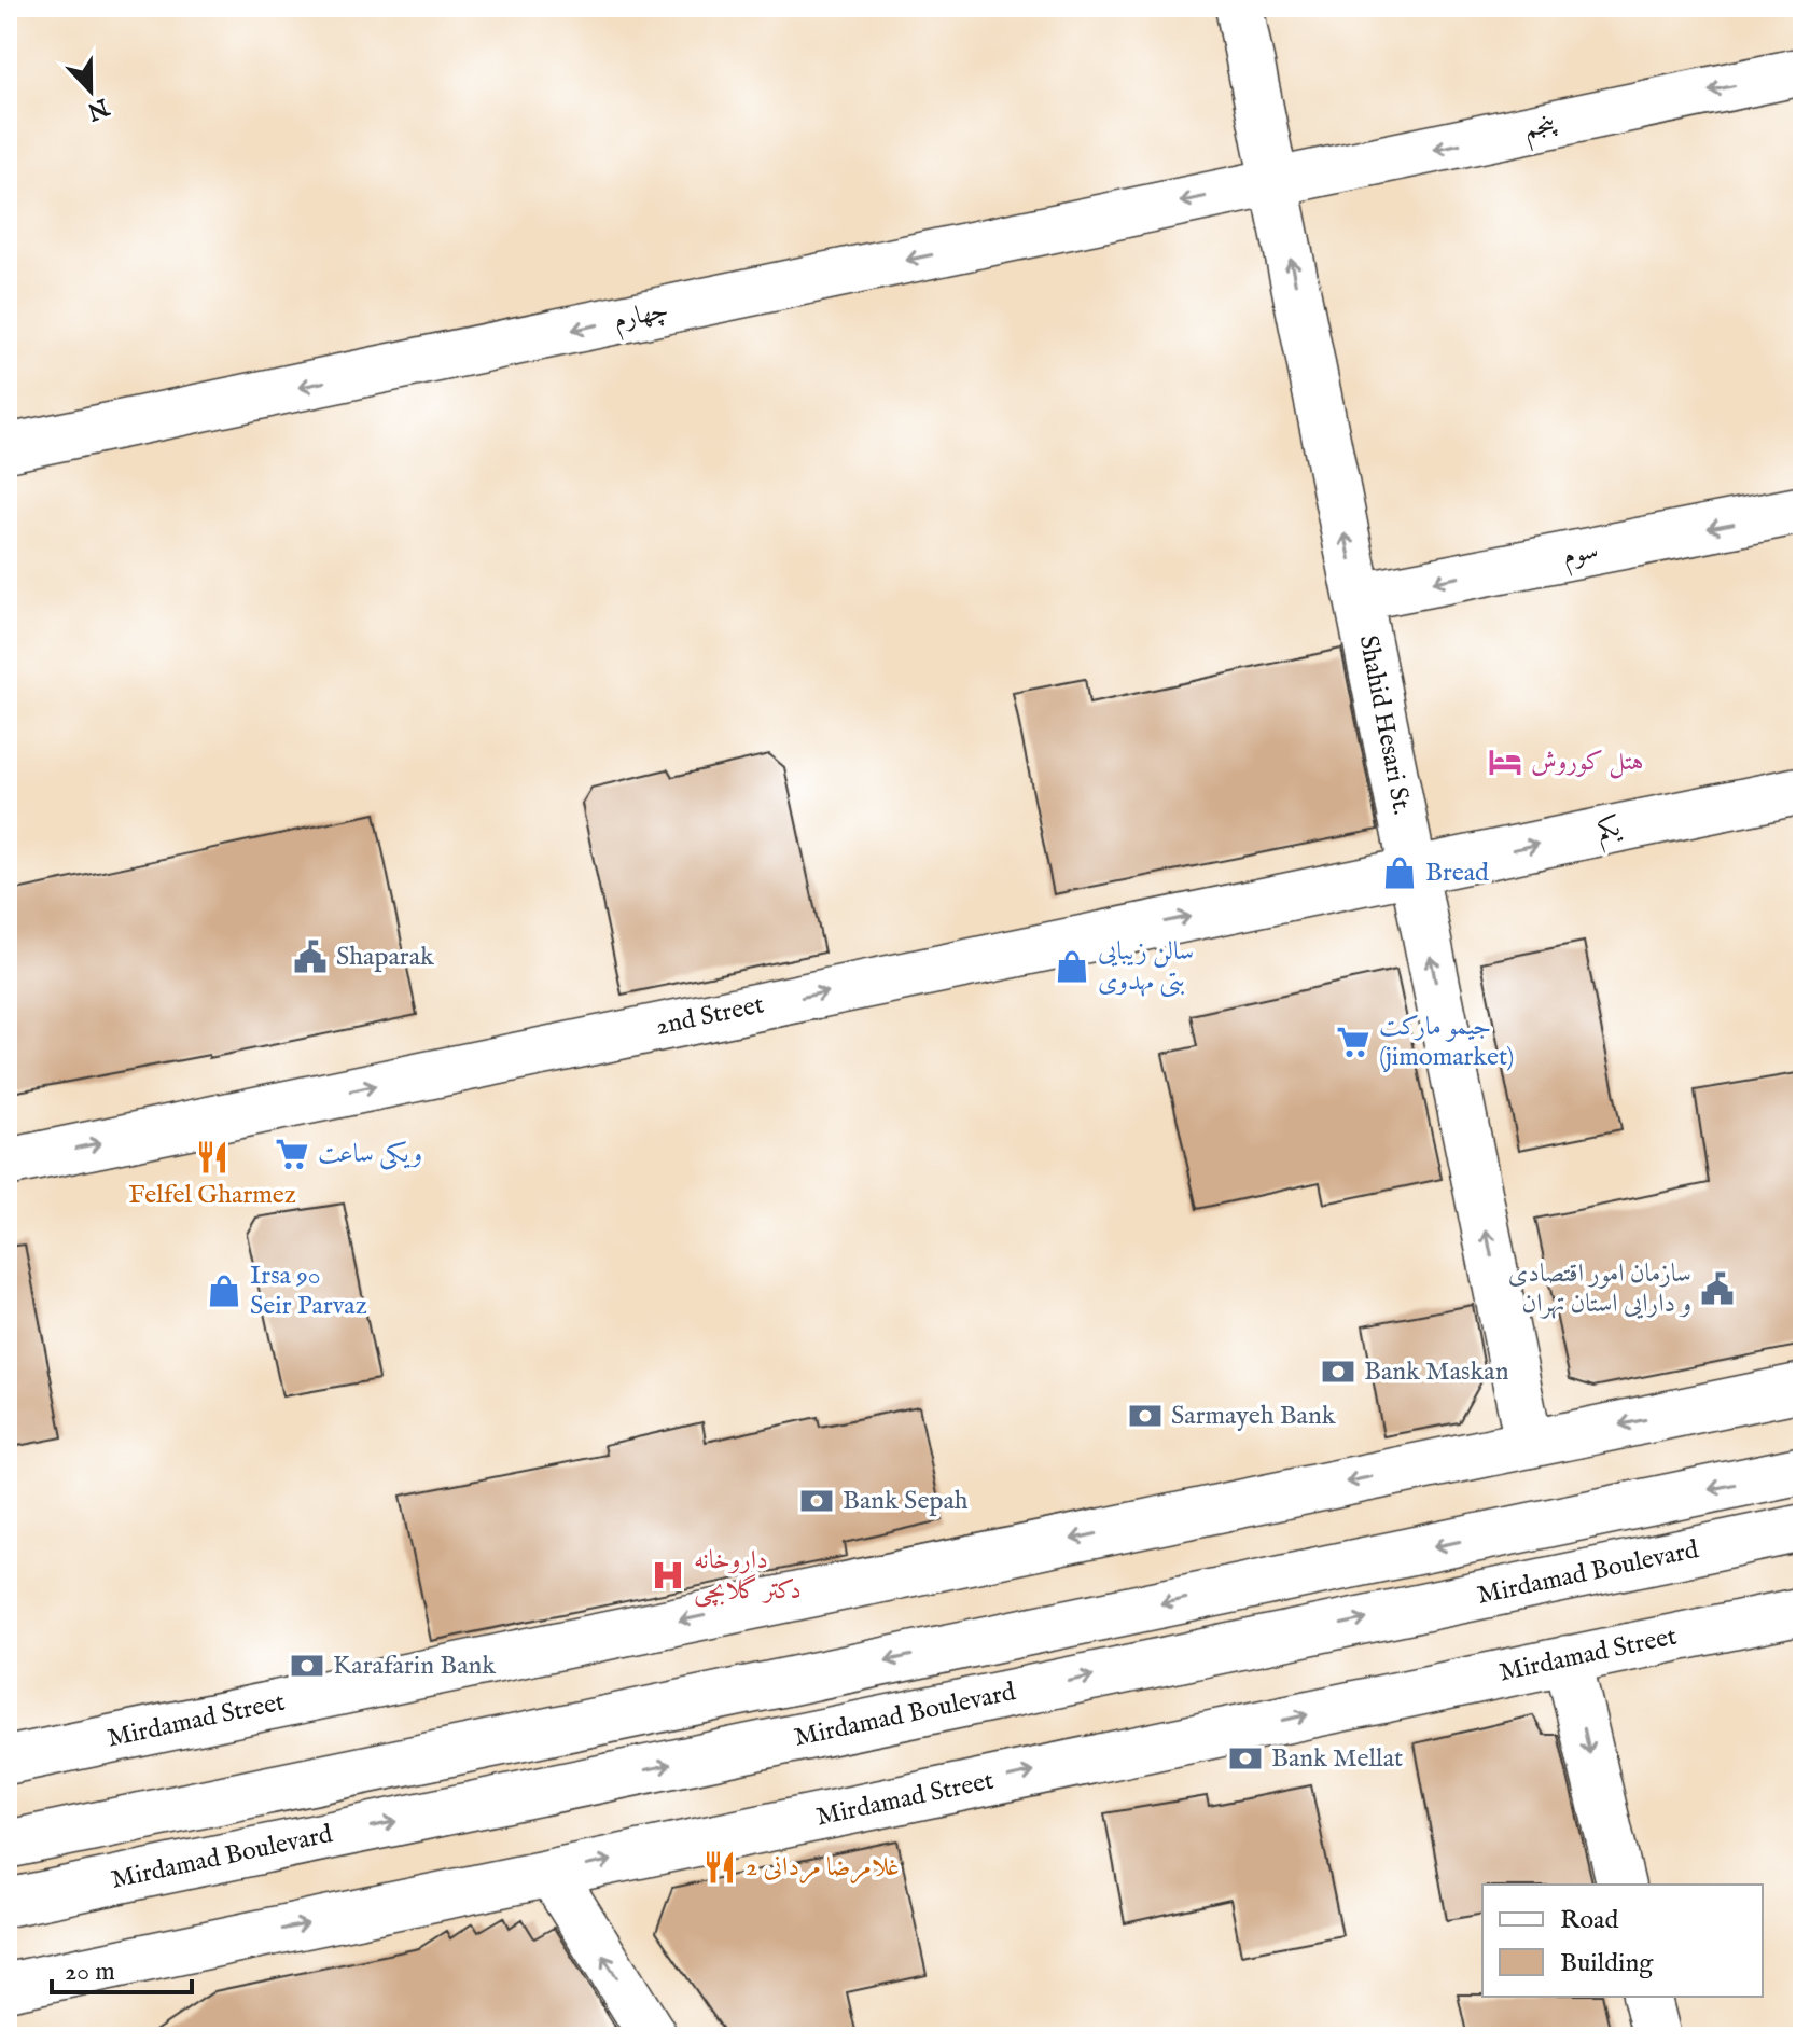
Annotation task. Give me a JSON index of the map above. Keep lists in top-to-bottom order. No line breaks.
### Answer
{"streets":{"main road":["پنجم","چهارم","سوم","Shahid Hesari St.","یکم","2nd Street","Mirdamad Boulevard","Mirdamad Street"]},"crossings":[["پنجم","چهارم"],["پنجم","Shahid Hesari St."],["چهارم","Shahid Hesari St."],["سوم","Shahid Hesari St."],["Shahid Hesari St.","یکم"],["Shahid Hesari St.","2nd Street"],["Shahid Hesari St.","Mirdamad Street"],["یکم","2nd Street"]],"one_way":["پنجم","چهارم","سوم","Shahid Hesari St.","یکم","2nd Street"],"places":{"hotel":["هتل کوروش"],"shop":["Bread","سالن زیبایی بتی مهدوی","Irsa 90 Seir Parvaz"],"public building":["Shaparak","سازمان امور اقتصادی و دارایی استان تهران"],"supermarket":["جیمو مارکت (jimomarket)","ویکی ساعت"],"restaurant":["Felfel Gharmez","غلامرضا مردانی 2"],"bank":["Bank Maskan","Sarmayeh Bank","Bank Sepah","Karafarin Bank","Bank Mellat"],"hospital":["داروخانه دکتر گلابچی"]},"legend":["Road","Building"],"scale_bar":"20 m","north":"bottom"}
